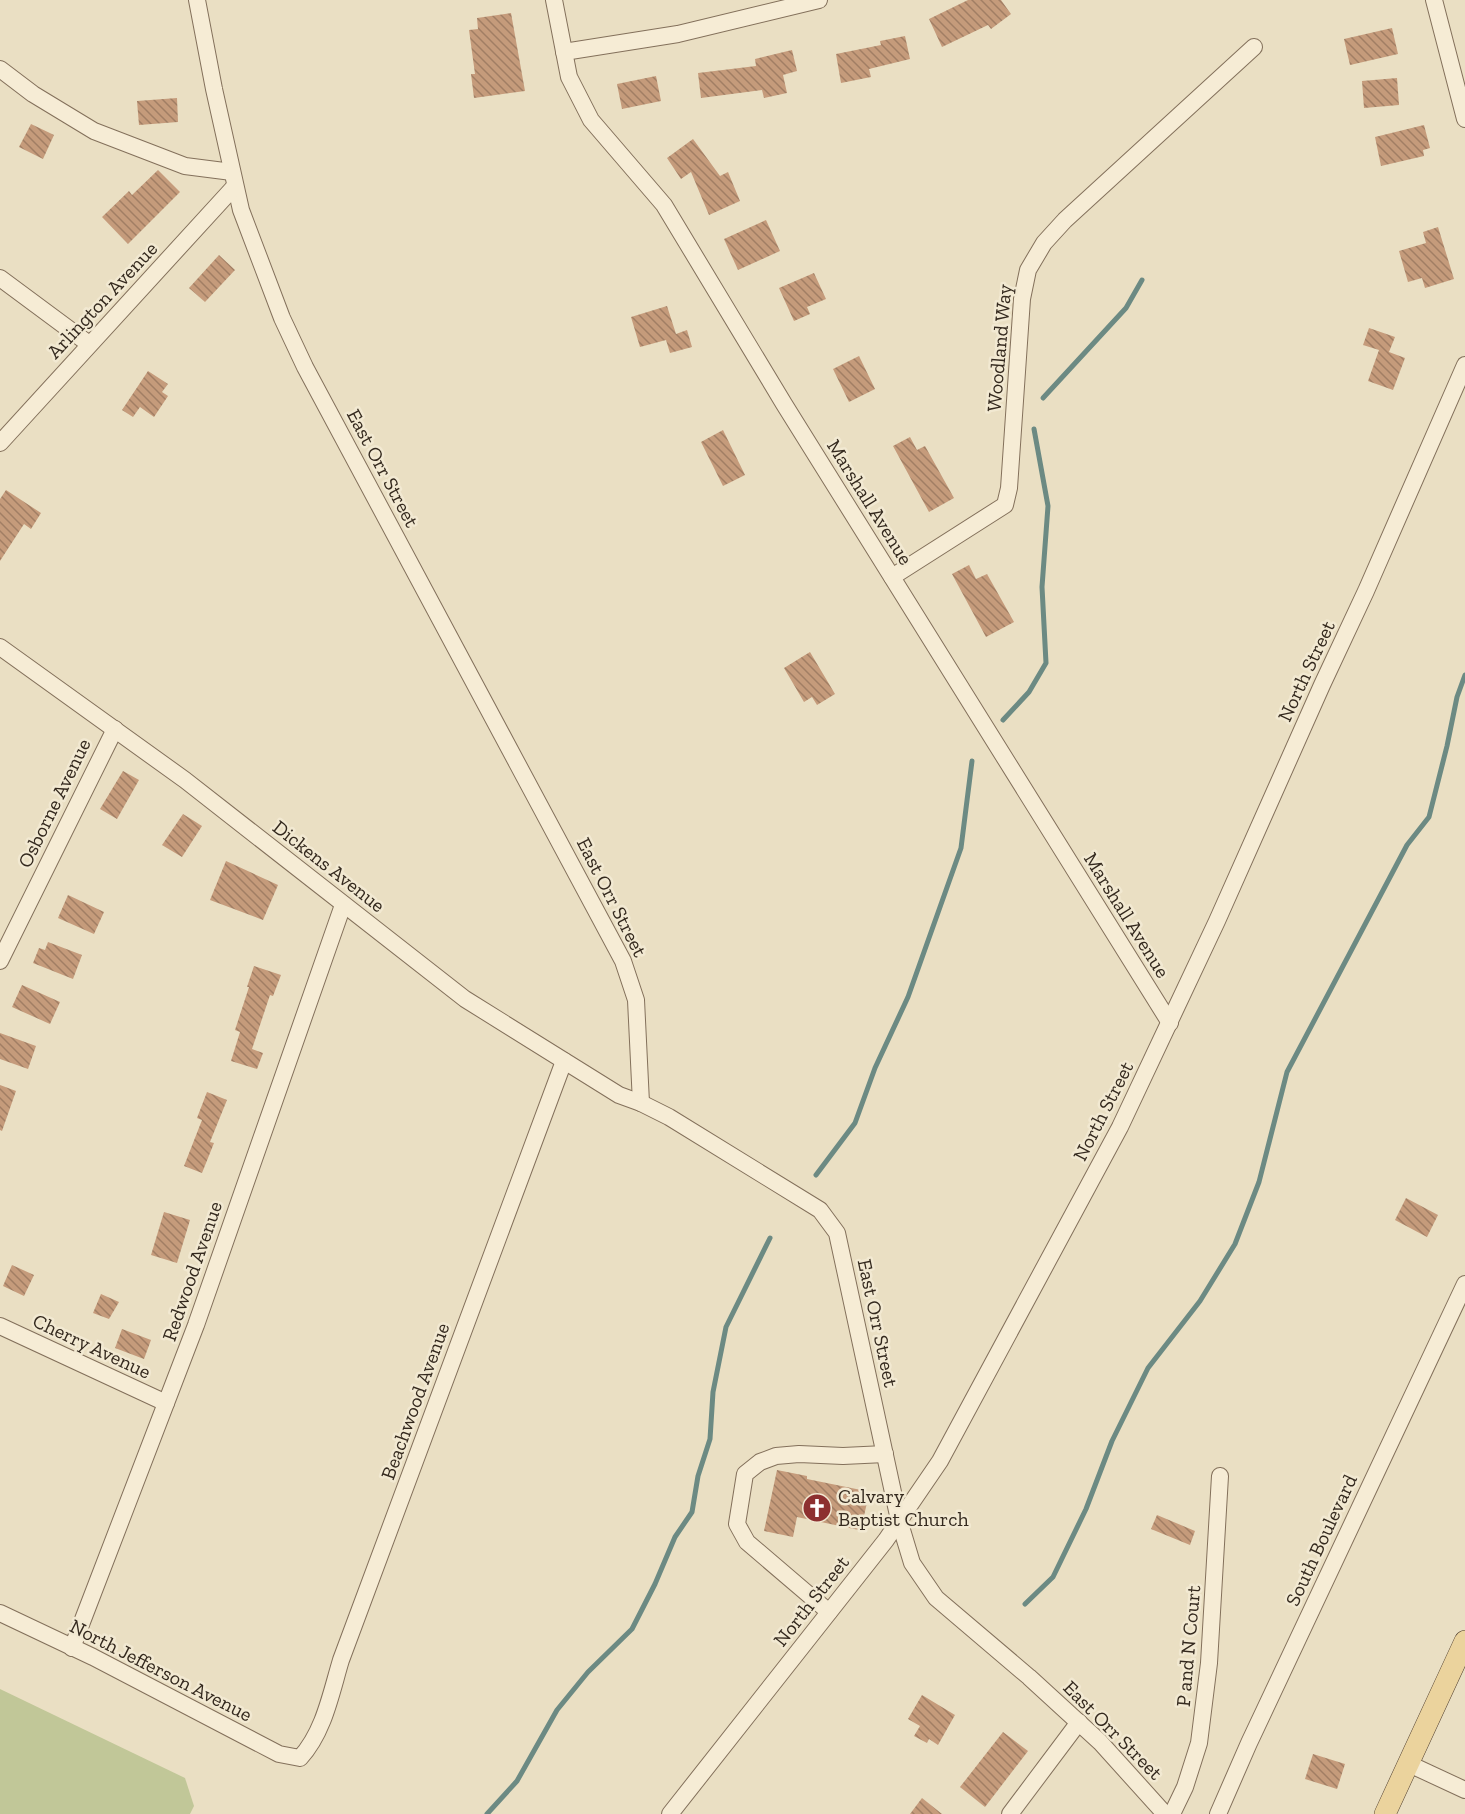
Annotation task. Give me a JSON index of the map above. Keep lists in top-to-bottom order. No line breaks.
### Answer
{"streets":{"street":["Arlington Avenue","Woodland Way","East Orr Street","Marshall Avenue","North Street","Osborne Avenue","Dickens Avenue","Redwood Avenue","Cherry Avenue","Beachwood Avenue","South Boulevard","P and N Court","North Jefferson Avenue"]},"crossings":[["Arlington Avenue","East Orr Street"],["Woodland Way","Marshall Avenue"],["East Orr Street","North Street"],["East Orr Street","Dickens Avenue"],["Marshall Avenue","North Street"],["Osborne Avenue","Dickens Avenue"],["Dickens Avenue","Redwood Avenue"],["Dickens Avenue","Beachwood Avenue"],["Redwood Avenue","Cherry Avenue"],["Redwood Avenue","North Jefferson Avenue"],["Beachwood Avenue","North Jefferson Avenue"]],"places":{"church":["Calvary Baptist Church"]}}
